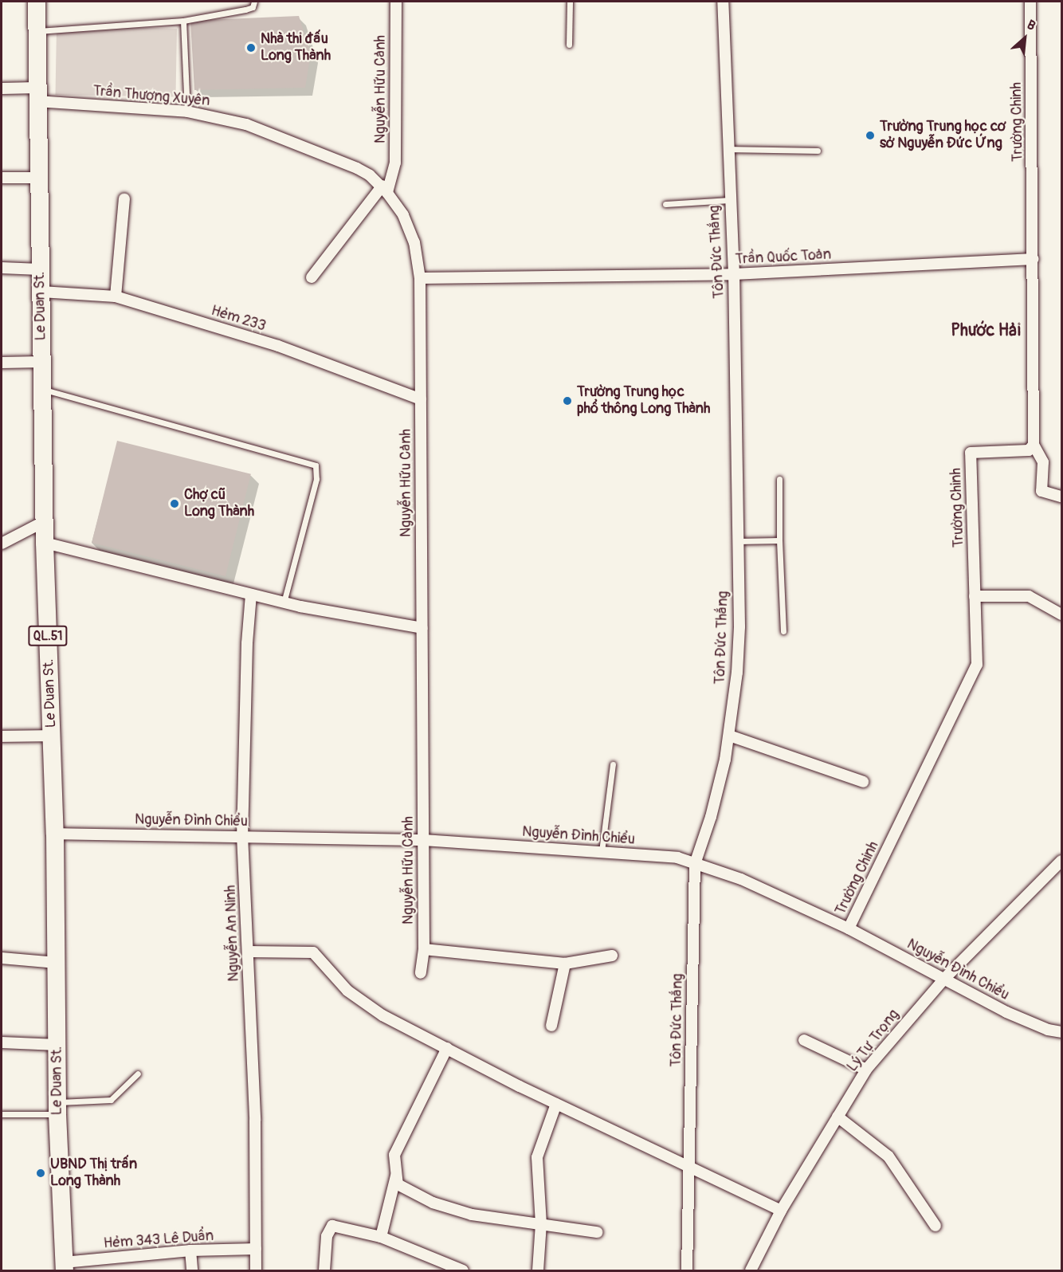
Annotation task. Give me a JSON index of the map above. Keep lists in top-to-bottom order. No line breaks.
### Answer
{"streets":{"main road":["Le Duan St.","QL.51"],"street":["Nguyễn Hữu Cảnh","Trần Thượng Xuyên","Trường Chinh","Tôn Đức Thắng","Trần Quốc Toản","Hẻm 233","Nguyễn Đình Chiểu","Nguyễn An Ninh","Lý Tự Trọng","Hẻm 343 Lê Duẩn"]},"crossings":[["Nguyễn Hữu Cảnh","Trần Thượng Xuyên"],["Nguyễn Hữu Cảnh","Trần Quốc Toản"],["Nguyễn Hữu Cảnh","Hẻm 233"],["Nguyễn Hữu Cảnh","Nguyễn Đình Chiểu"],["Trần Thượng Xuyên","Le Duan St."],["Trường Chinh","Trần Quốc Toản"],["Trường Chinh","Nguyễn Đình Chiểu"],["Tôn Đức Thắng","Trần Quốc Toản"],["Tôn Đức Thắng","Nguyễn Đình Chiểu"],["Le Duan St.","Hẻm 233"],["Le Duan St.","Nguyễn Đình Chiểu"],["Le Duan St.","Hẻm 343 Lê Duẩn"],["Nguyễn Đình Chiểu","Nguyễn An Ninh"],["Nguyễn Đình Chiểu","Lý Tự Trọng"],["Nguyễn An Ninh","Hẻm 343 Lê Duẩn"]],"districts":["Phước Hải"],"places":["Nhà thi đấu Long Thành","Trường Trung học cơ sở Nguyễn Đức Ứng","Trường Trung học phổ thông Long Thành","Chợ cũ Long Thành","UBND Thị trấn Long Thành"],"north":"top right"}
